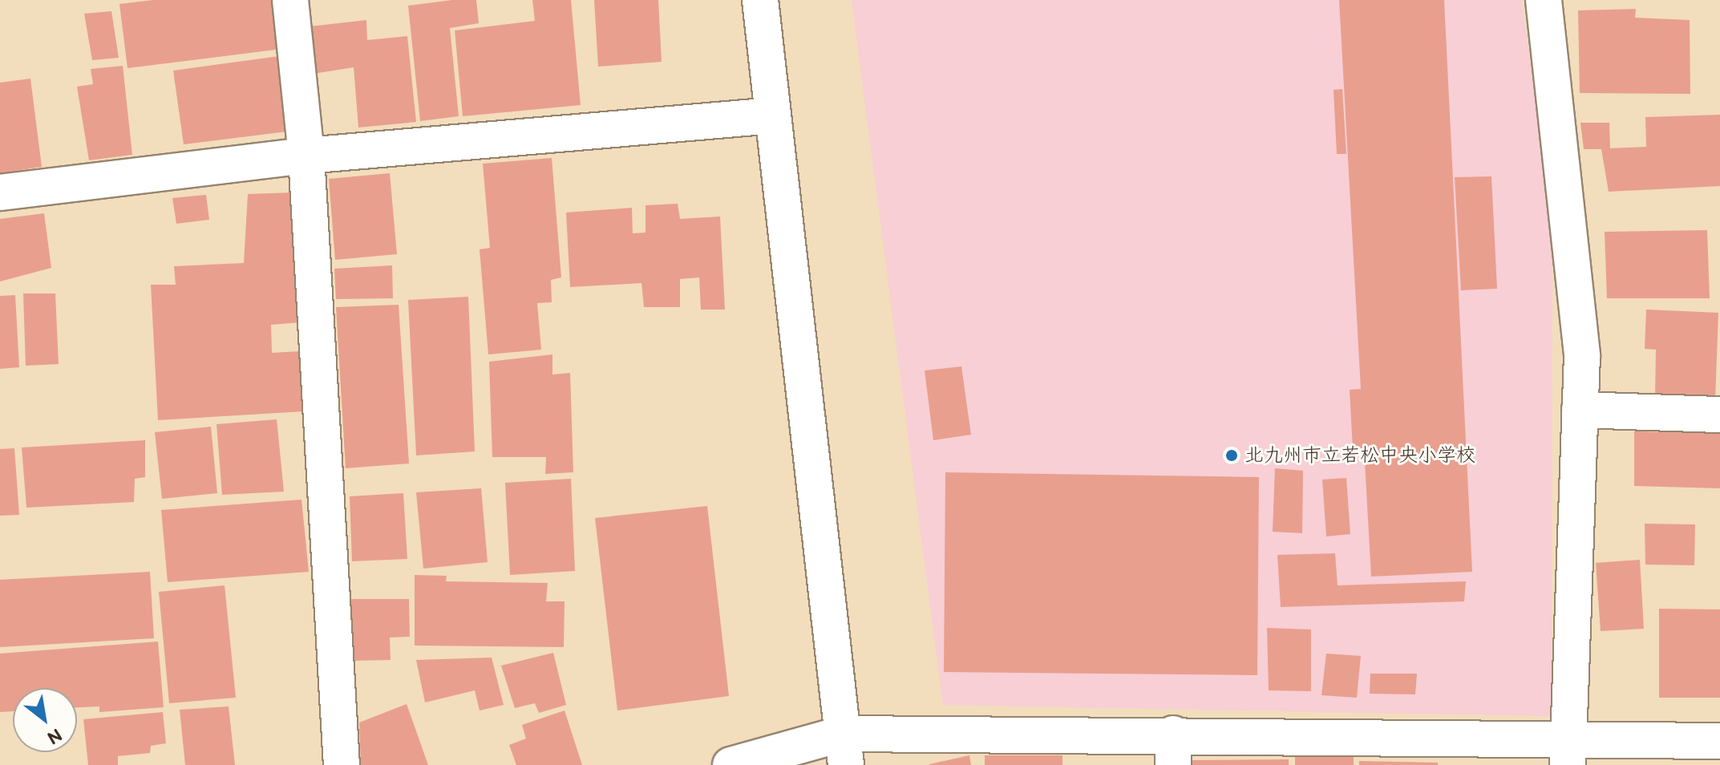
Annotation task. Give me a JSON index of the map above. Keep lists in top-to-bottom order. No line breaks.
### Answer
{"places":["北九州市立若松中央小学校"],"north":"bottom right"}
